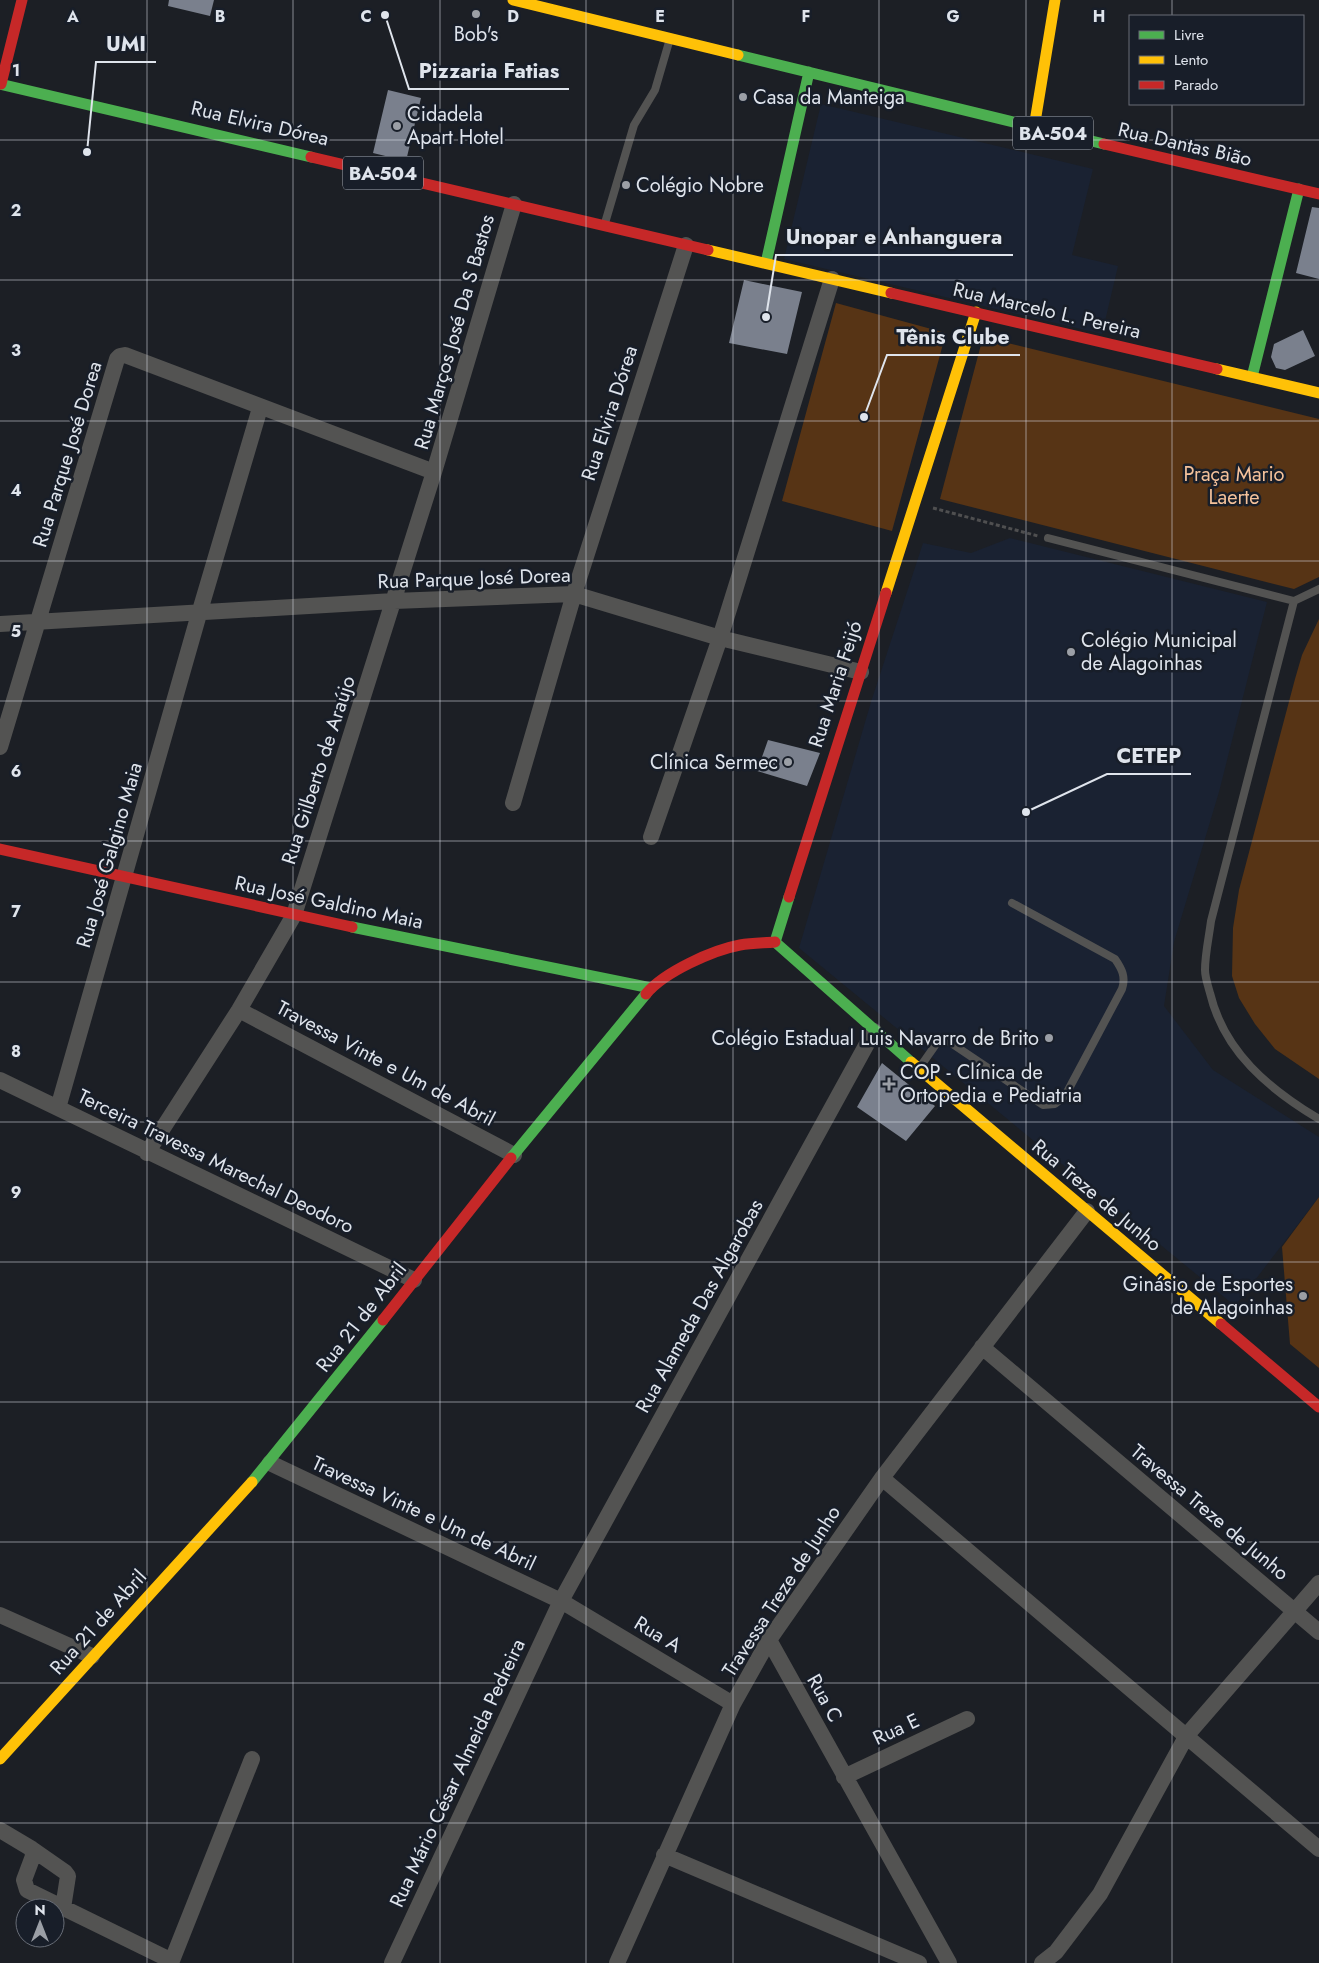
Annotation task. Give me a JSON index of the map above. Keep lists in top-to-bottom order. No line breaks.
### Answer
{"streets":{"street":["Rua Elvira Dórea","BA-504","Rua Dantas Bião","Rua Marcelo L. Pereira","Rua Marços José Da S Bastos","Rua Parque José Dorea","Rua Maria Feijó","Rua Gilberto de Araújo","Rua José Galgino Maia","Rua José Galdino Maia","Travessa Vinte e Um de Abril","Terceira Travessa Marechal Deodoro","Rua Treze de Junho","Rua Alameda Das Algarobas","Rua 21 de Abril","Travessa Treze de Junho","Rua A","Rua C","Rua E","Rua Mário César Almeida Pedreira"]},"crossings":[["Rua Elvira Dórea","Rua Marcelo L. Pereira"],["Rua Elvira Dórea","Rua Marços José Da S Bastos"],["Rua Elvira Dórea","Rua Parque José Dorea"],["BA-504","Rua Dantas Bião"],["Rua Marcelo L. Pereira","Rua Maria Feijó"],["Rua Marços José Da S Bastos","Rua Parque José Dorea"],["Rua Marços José Da S Bastos","Rua Gilberto de Araújo"],["Rua Parque José Dorea","Rua Maria Feijó"],["Rua Parque José Dorea","Rua Gilberto de Araújo"],["Rua Parque José Dorea","Rua José Galgino Maia"],["Rua Maria Feijó","Rua 21 de Abril"],["Rua Gilberto de Araújo","Rua José Galdino Maia"],["Rua Gilberto de Araújo","Travessa Vinte e Um de Abril"],["Rua Gilberto de Araújo","Terceira Travessa Marechal Deodoro"],["Rua José Galgino Maia","Rua José Galdino Maia"],["Rua José Galgino Maia","Terceira Travessa Marechal Deodoro"],["Rua José Galdino Maia","Rua 21 de Abril"],["Travessa Vinte e Um de Abril","Rua Alameda Das Algarobas"],["Travessa Vinte e Um de Abril","Rua 21 de Abril"],["Travessa Vinte e Um de Abril","Rua A"],["Travessa Vinte e Um de Abril","Rua Mário César Almeida Pedreira"],["Terceira Travessa Marechal Deodoro","Rua 21 de Abril"],["Rua Treze de Junho","Rua Alameda Das Algarobas"],["Rua Treze de Junho","Travessa Treze de Junho"],["Rua Alameda Das Algarobas","Rua A"],["Rua Alameda Das Algarobas","Rua Mário César Almeida Pedreira"],["Travessa Treze de Junho","Rua A"],["Travessa Treze de Junho","Rua C"],["Rua A","Rua Mário César Almeida Pedreira"],["Rua C","Rua E"]],"parks":["Praça Mario Laerte"],"places":{"other":["Bob's","Pizzaria Fatias","Casa da Manteiga","Cidadela Apart Hotel","UMI","Colégio Nobre","Unopar e Anhanguera","Tênis Clube","Colégio Municipal de Alagoinhas","Clínica Sermec","CETEP","Colégio Estadual Luis Navarro de Brito","Ginásio de Esportes de Alagoinhas"],"health":["COP - Clínica de Ortopedia e Pediatria"]},"legend":["Livre","Lento","Parado"],"north":"top","grid":{"columns":["A","B","C","D","E","F","G","H"],"rows":["1","2","3","4","5","6","7","8","9"]}}
